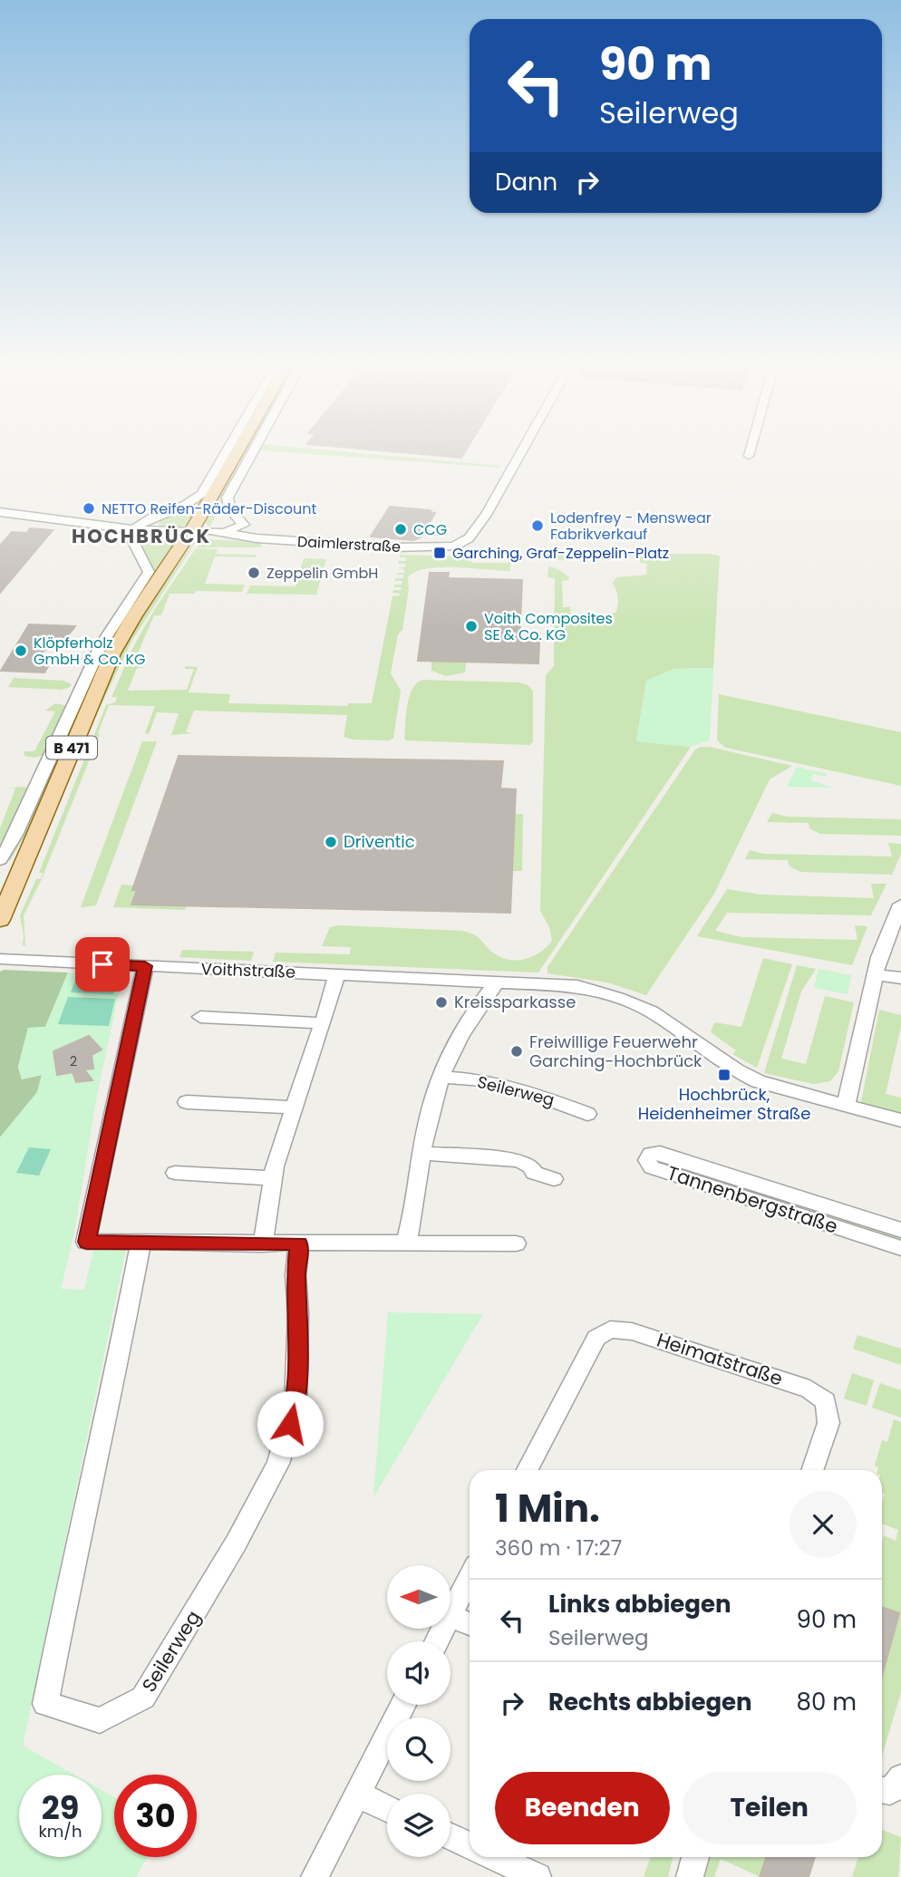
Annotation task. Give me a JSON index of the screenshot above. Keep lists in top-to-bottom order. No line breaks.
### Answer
{"streets":{"main road":["B 471"],"street":["Daimlerstraße","Voithstraße","Seilerweg","Tannenbergstraße","Heimatstraße"]},"crossings":[["Daimlerstraße","B 471"]],"districts":["HOCHBRÜCK"],"places":{"other":["NETTO Reifen-Räder-Discount","Lodenfrey - Menswear Fabrikverkauf","CCG","Zeppelin GmbH","Voith Composites SE & Co. KG","Klöpferholz GmbH & Co. KG","Driventic","Kreissparkasse","Freiwillige Feuerwehr Garching-Hochbrück"],"transit":["Garching, Graf-Zeppelin-Platz","Hochbrück, Heidenheimer Straße"]},"house_numbers":["2"],"north":"left","page":{"turn":["90 m","Seilerweg"],"then":"Dann","heading":["1 Min.","360 m · 17:27"],"list":[{"name":"Links abbiegen","note":"Seilerweg","value":"90 m"},{"name":"Rechts abbiegen","value":"80 m"}],"buttons":["Beenden","Teilen"],"speed":"29 km/h","limit":"30"}}
